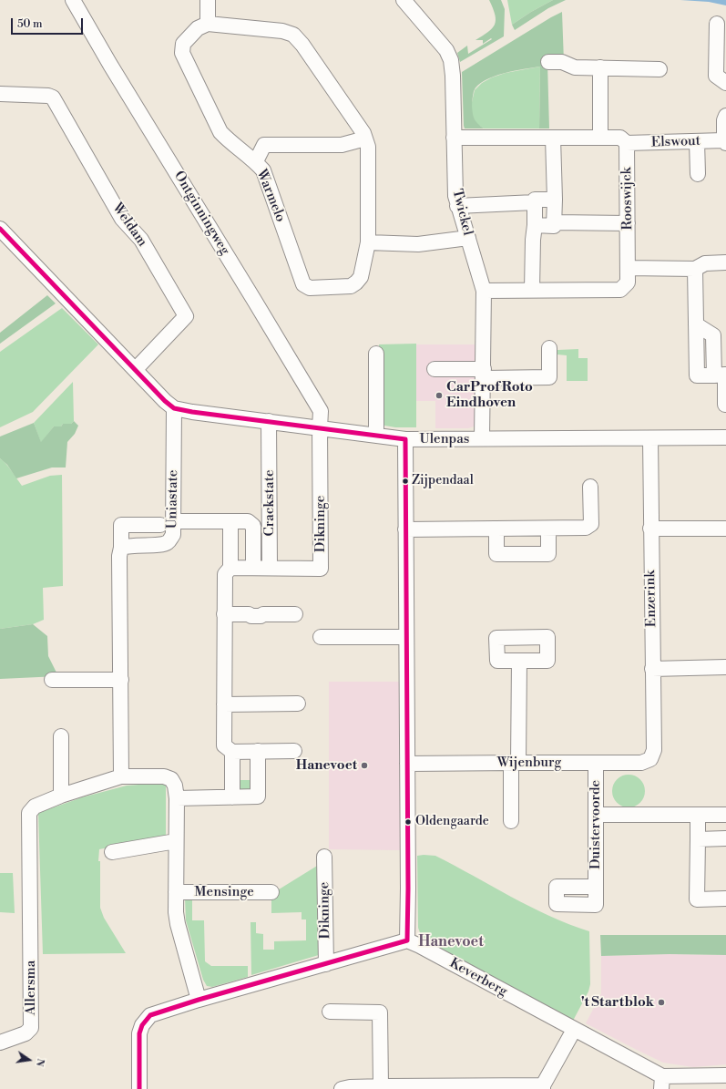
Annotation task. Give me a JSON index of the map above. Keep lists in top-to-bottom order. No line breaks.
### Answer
{"streets":{"street":["Elswout","Warmelo","Rooswijck","Twickel","Ontginningweg","Weldam","Ulenpas","Uniastate","Crackstate","Dikninge","Enzerink","Wijenburg","Duistervoorde","Mensinge","Keverberg","Allersma"]},"crossings":[["Elswout","Rooswijck"],["Rooswijck","Twickel"],["Twickel","Ulenpas"],["Ontginningweg","Ulenpas"],["Ontginningweg","Dikninge"],["Ulenpas","Uniastate"],["Ulenpas","Crackstate"],["Ulenpas","Dikninge"],["Ulenpas","Enzerink"],["Uniastate","Crackstate"],["Crackstate","Dikninge"],["Enzerink","Wijenburg"],["Wijenburg","Duistervoorde"]],"districts":["Hanevoet"],"places":["CarProf Roto Eindhoven","Zijpendaal","Hanevoet","Oldengaarde","'t Startblok"],"scale_bar":"50 m","north":"right"}
